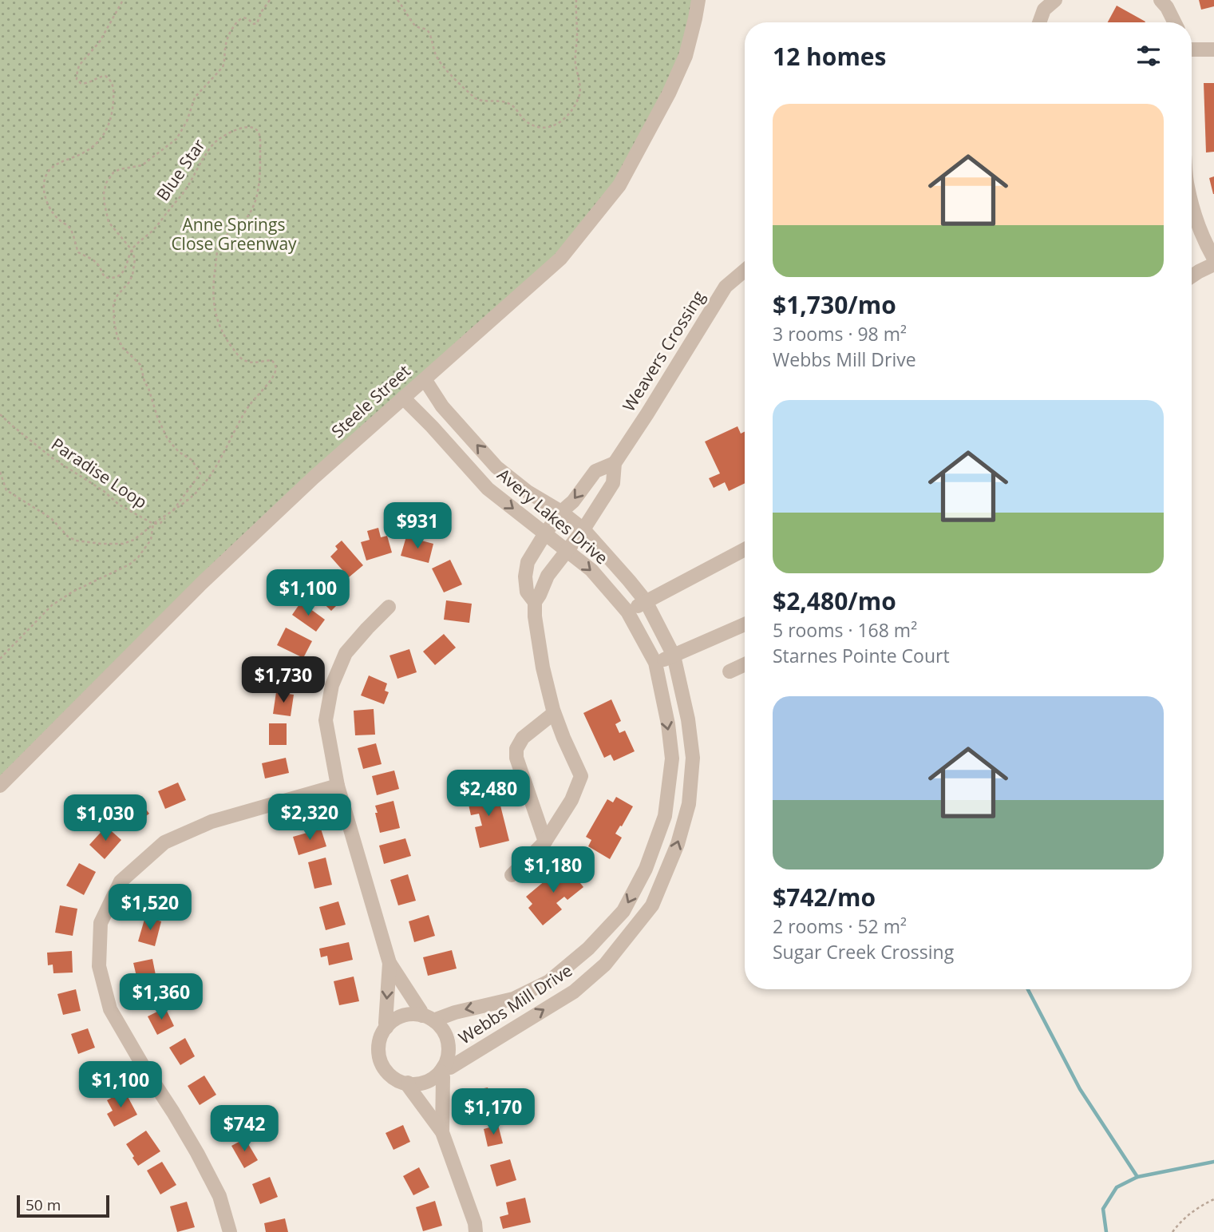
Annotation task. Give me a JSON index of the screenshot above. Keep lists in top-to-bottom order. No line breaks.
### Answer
{"streets":{"street":["Weavers Crossing","Steele Street","Avery Lakes Drive","Webbs Mill Drive"],"path":["Blue Star","Paradise Loop"]},"crossings":[["Blue Star","Paradise Loop"],["Weavers Crossing","Avery Lakes Drive"],["Steele Street","Avery Lakes Drive"],["Avery Lakes Drive","Webbs Mill Drive"]],"one_way":["Webbs Mill Drive"],"parks":["Anne Springs Close Greenway"],"scale_bar":"50 m","page":{"heading":"12 homes","list":[{"name":"$1,730/mo","note":"3 rooms · 98 m² · Webbs Mill Drive"},{"name":"$2,480/mo","note":"5 rooms · 168 m² · Starnes Pointe Court"},{"name":"$742/mo","note":"2 rooms · 52 m² · Sugar Creek Crossing"}],"price":["$931","$1,100","$1,730","$2,480","$2,320","$1,030","$1,180","$1,520","$1,360","$1,100","$1,170","$742"],"scale":"50 m"}}
